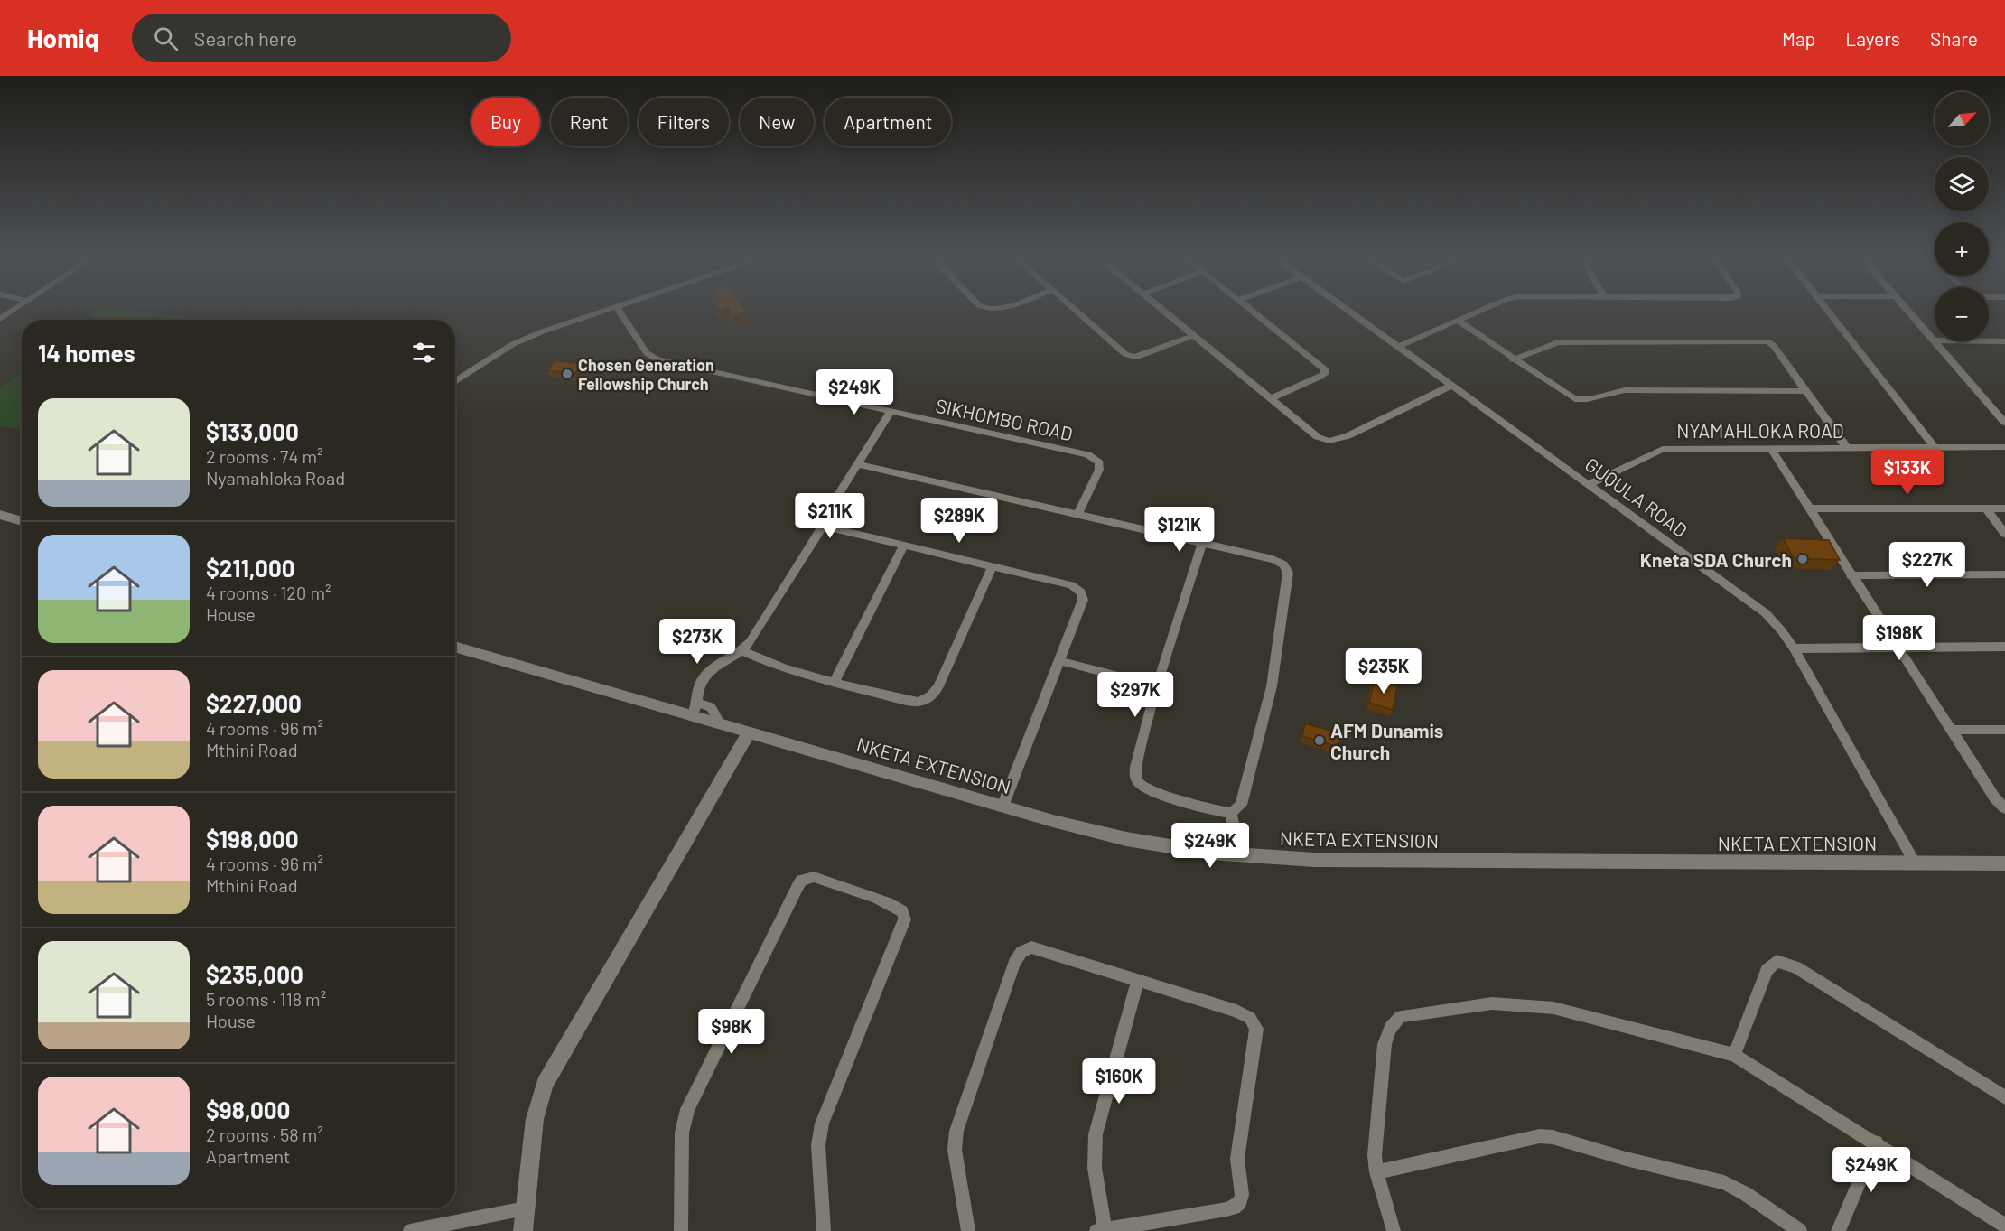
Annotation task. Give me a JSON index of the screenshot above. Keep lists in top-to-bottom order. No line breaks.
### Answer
{"streets":{"street":["SIKHOMBO ROAD","NYAMAHLOKA ROAD","GUQULA ROAD","NKETA EXTENSION"]},"crossings":[["NYAMAHLOKA ROAD","GUQULA ROAD"],["GUQULA ROAD","NKETA EXTENSION"]],"places":["Chosen Generation Fellowship Church","Kneta SDA Church","AFM Dunamis Church"],"north":"top right","page":{"header":"Homiq","search":"Search here","nav":["Map","Layers","Share"],"map_buttons":["+","−"],"chip":["Buy","Rent","Filters","New","Apartment"],"heading":"14 homes","price":["$249K","$133K","$211K","$289K","$121K","$227K","$198K","$273K","$235K","$297K","$249K","$98K","$160K","$249K"],"list":[{"name":"$133,000","note":"2 rooms · 74 m² · Nyamahloka Road"},{"name":"$211,000","note":"4 rooms · 120 m² · House"},{"name":"$227,000","note":"4 rooms · 96 m² · Mthini Road"},{"name":"$198,000","note":"4 rooms · 96 m² · Mthini Road"},{"name":"$235,000","note":"5 rooms · 118 m² · House"},{"name":"$98,000","note":"2 rooms · 58 m² · Apartment"}]}}
